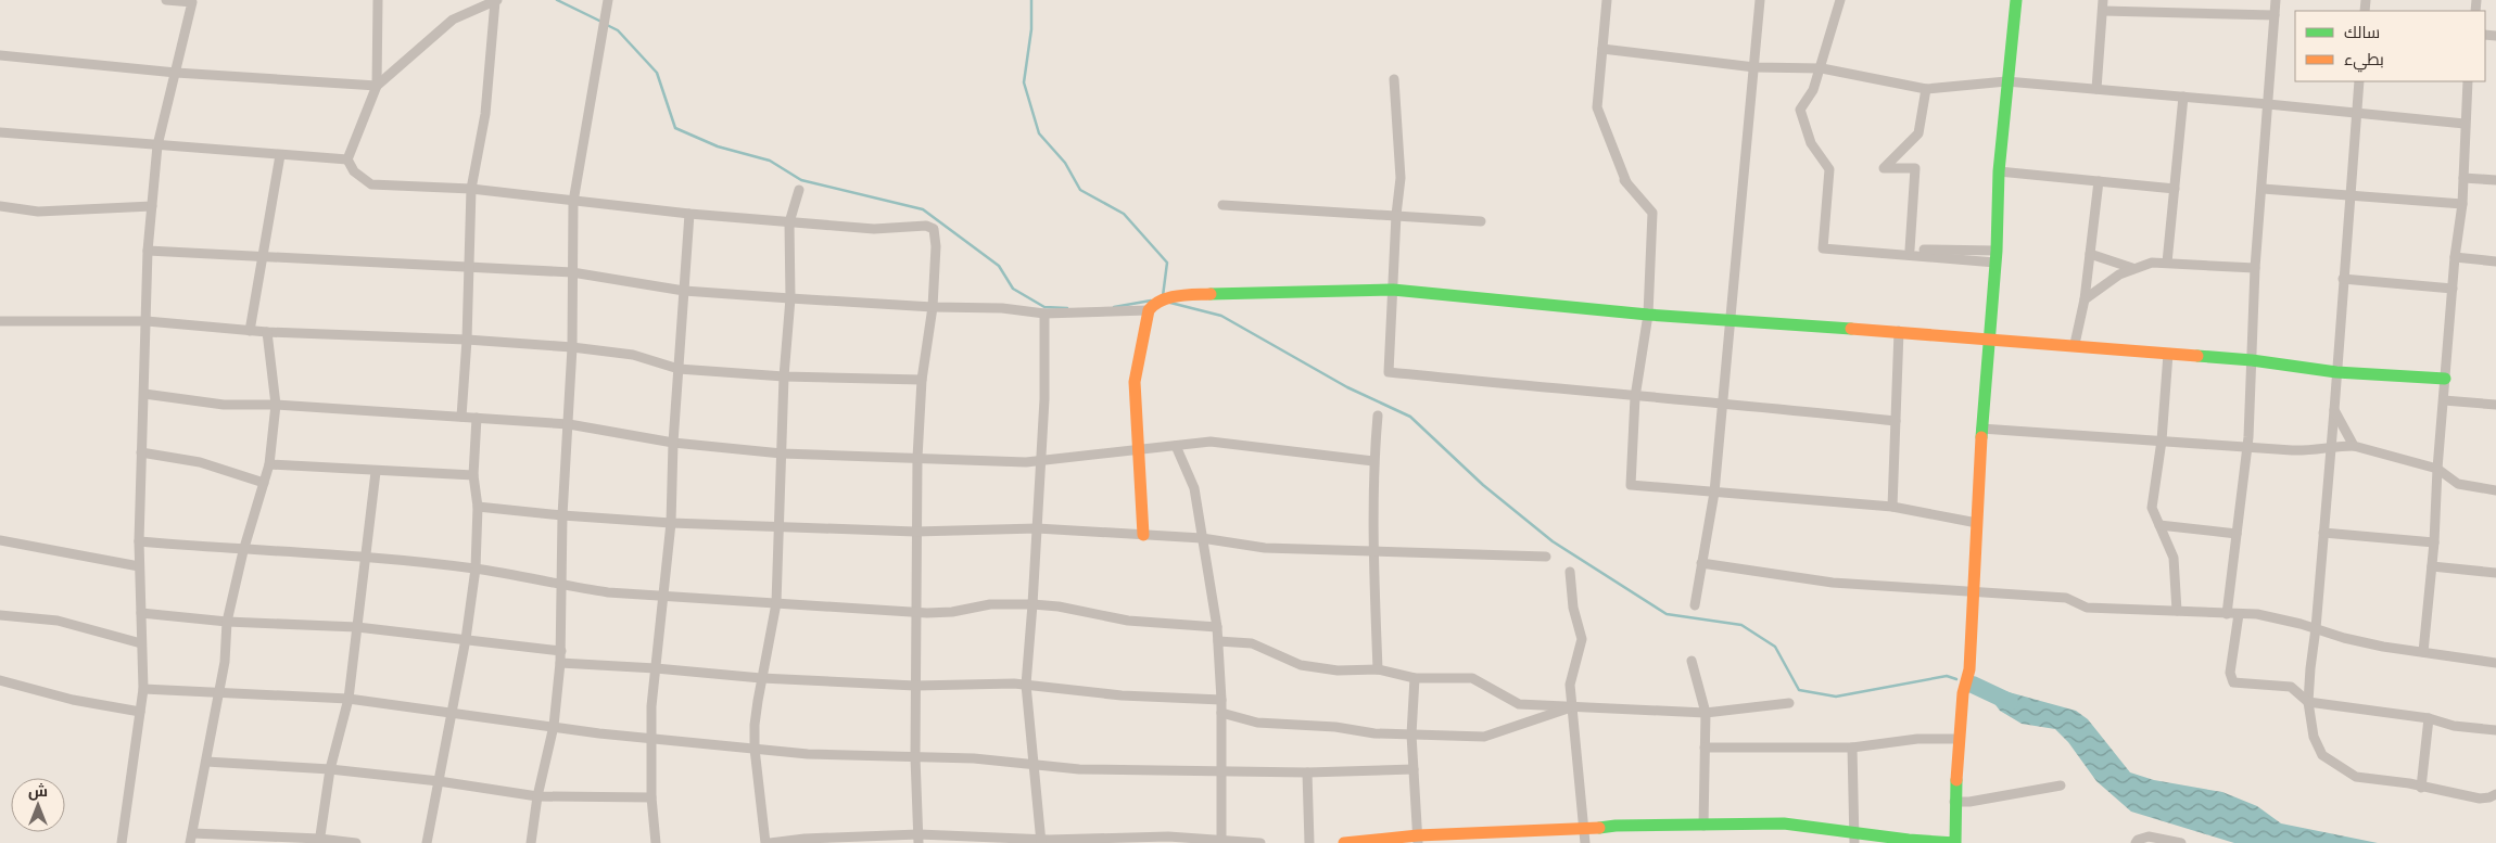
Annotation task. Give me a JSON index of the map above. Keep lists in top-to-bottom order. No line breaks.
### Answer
{"legend":["سالك","بطيء"],"north":"top"}
